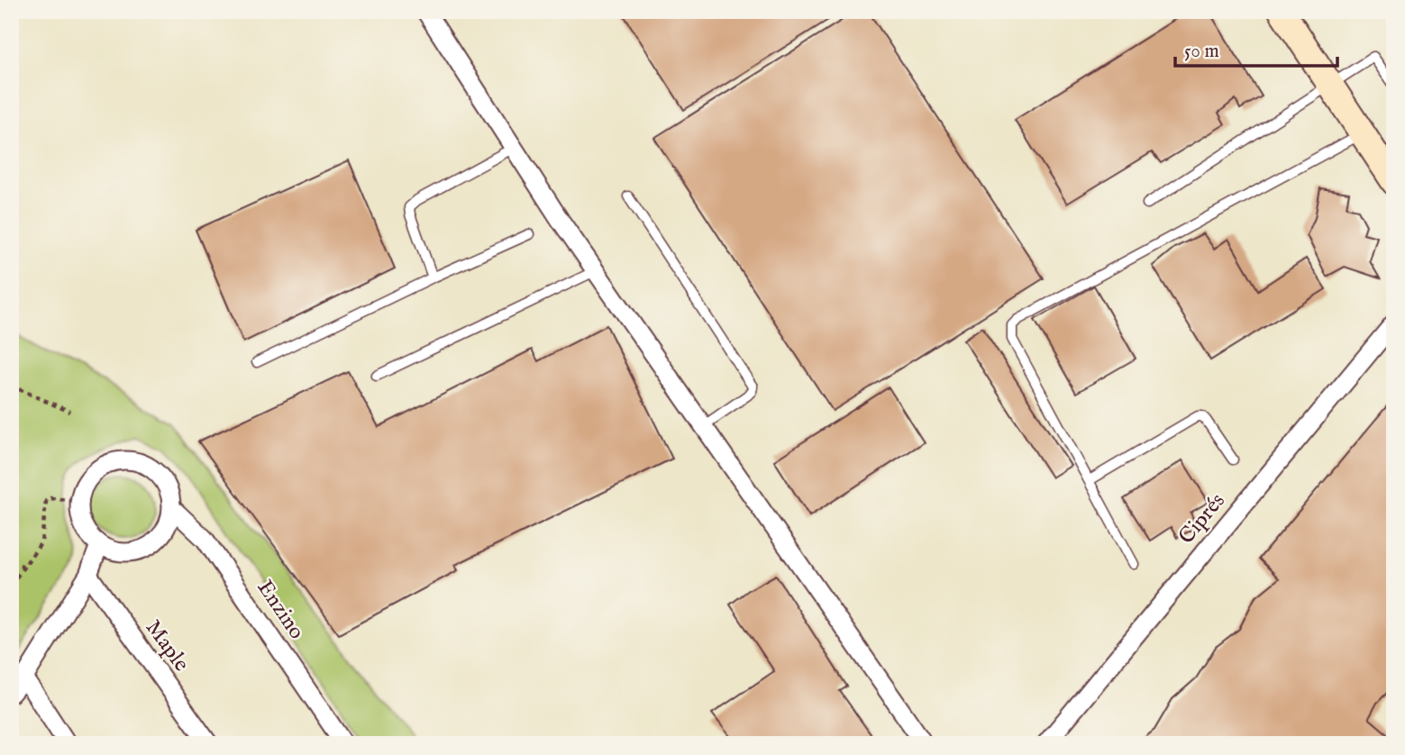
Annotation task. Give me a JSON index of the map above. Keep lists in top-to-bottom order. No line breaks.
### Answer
{"streets":{"street":["Ciprés","Enzino","Maple"]},"scale_bar":"50 m"}
